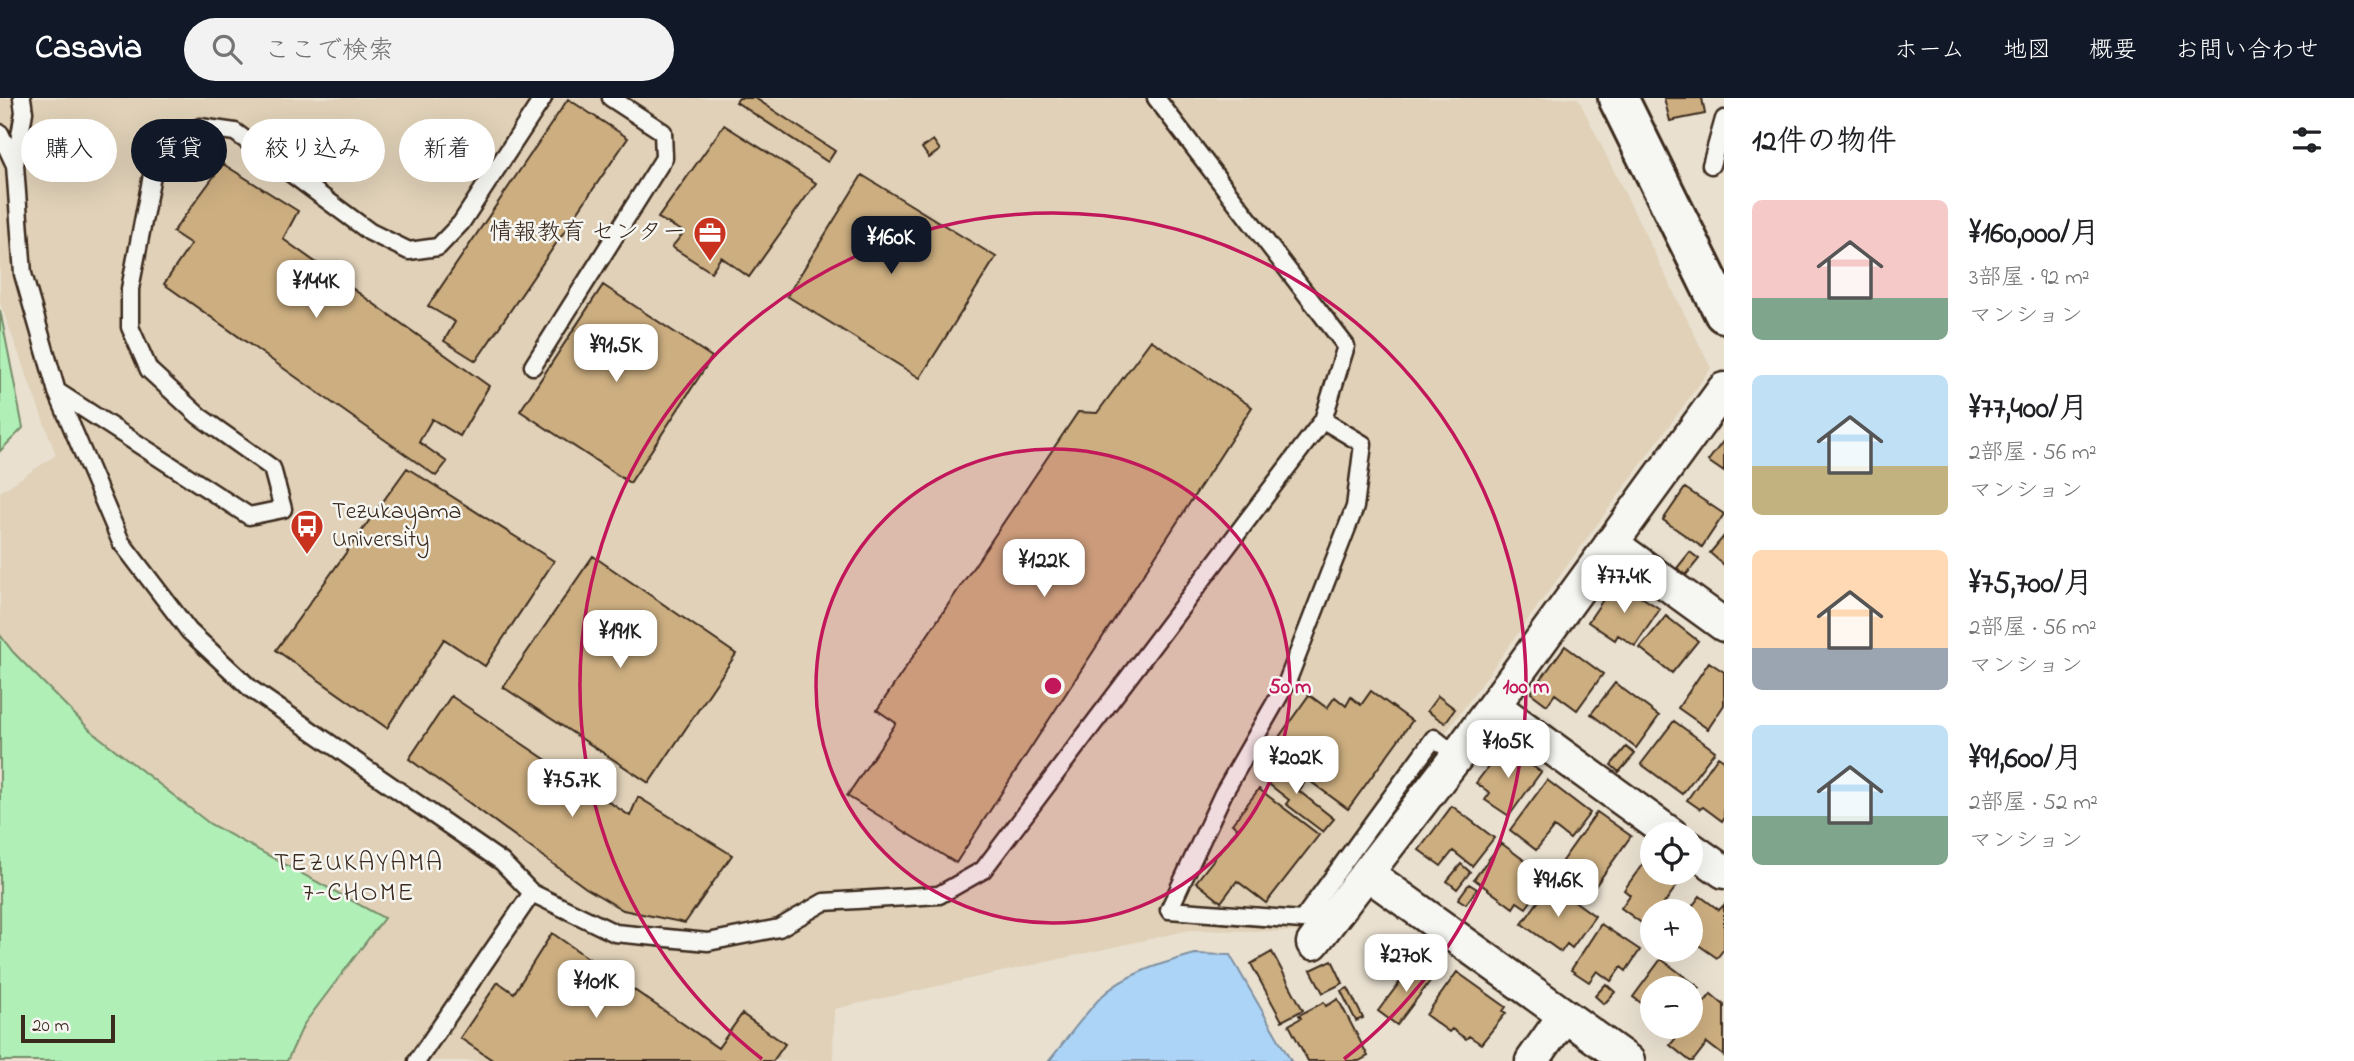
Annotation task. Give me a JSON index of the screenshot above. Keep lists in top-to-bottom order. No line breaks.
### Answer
{"districts":["TEZUKAYAMA 7-CHOME"],"places":{"office":["情報教育 センター"],"bus stop":["Tezukayama University"]},"scale_bar":"20 m","page":{"header":"Casavia","search":"ここで検索","nav":["ホーム","地図","概要","お問い合わせ"],"heading":"12件の物件","chip":["購入","賃貸","絞り込み","新着"],"list":[{"name":"¥160,000/月","note":"3部屋 · 92 m² · マンション"},{"name":"¥77,400/月","note":"2部屋 · 56 m² · マンション"},{"name":"¥75,700/月","note":"2部屋 · 56 m² · マンション"},{"name":"¥91,600/月","note":"2部屋 · 52 m² · マンション"}],"price":["¥160K","¥144K","¥91.5K","¥122K","¥77.4K","¥191K","¥105K","¥202K","¥75.7K","¥91.6K","¥270K","¥101K"],"map_buttons":["+","−"],"scale":"20 m"},"rings":["50 m","100 m"]}
